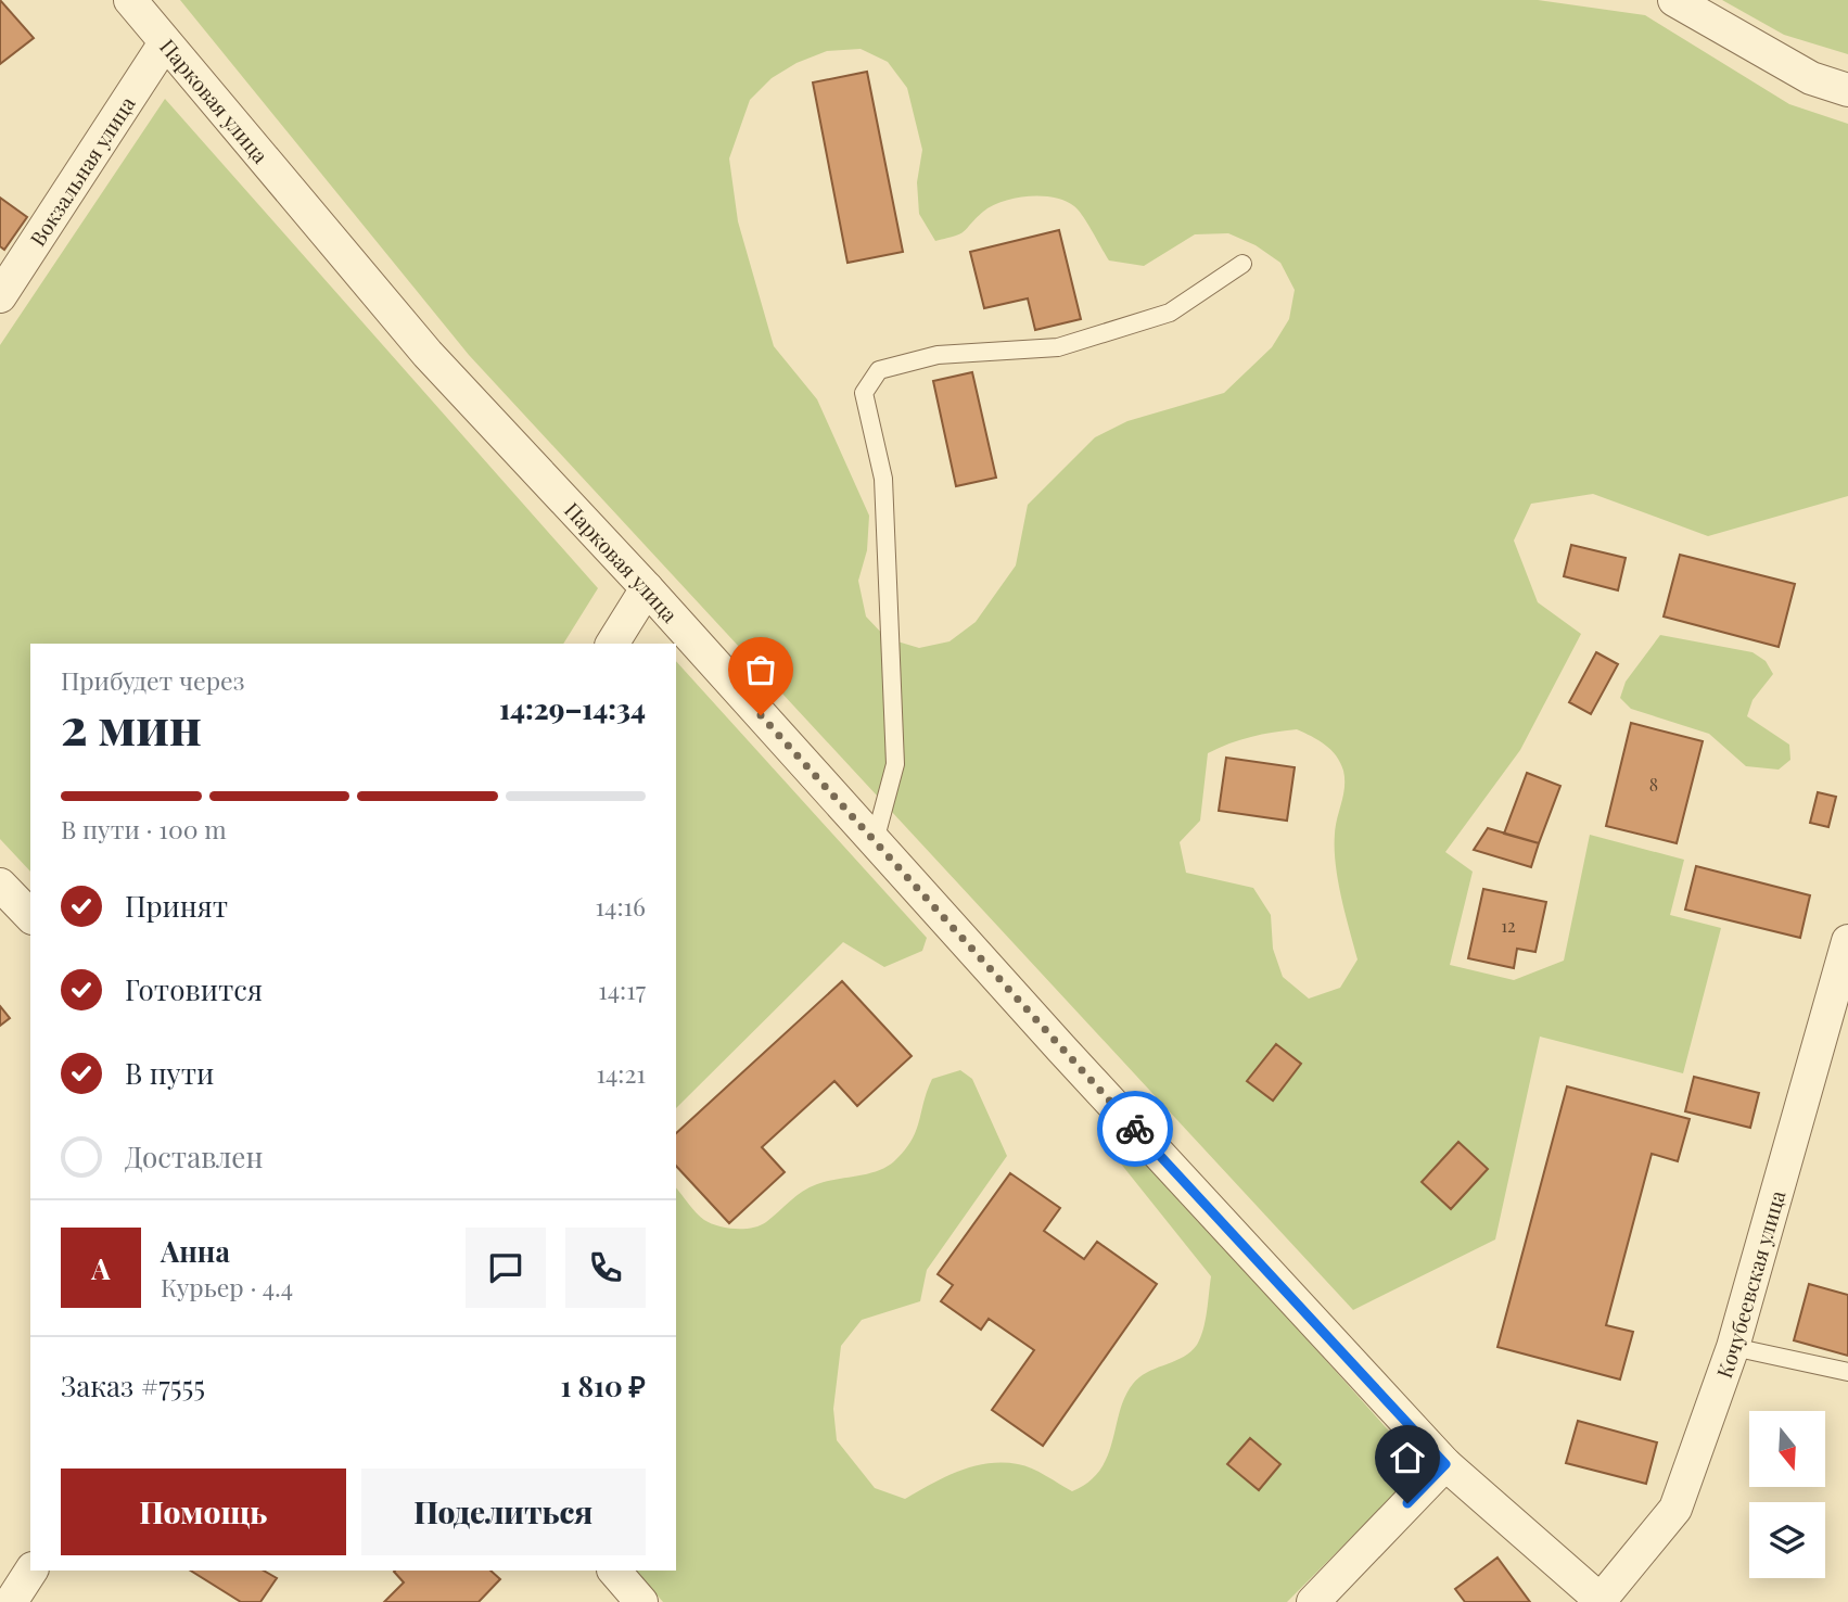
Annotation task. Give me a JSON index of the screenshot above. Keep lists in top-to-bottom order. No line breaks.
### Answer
{"streets":{"street":["Парковая улица","Вокзальная улица","Кочубеевская улица"]},"crossings":[["Парковая улица","Вокзальная улица"],["Парковая улица","Кочубеевская улица"]],"house_numbers":["8","12"],"north":"bottom","page":{"heading":["2 мин","Прибудет через","14:29–14:34"],"panel":["Анна","Курьер · 4.4","Заказ #7555","1 810 ₽"],"bar":"В пути · 100 m","list":[["Принят","14:16"],["Готовится","14:17"],["В пути","14:21"],"Доставлен"],"round":"А","buttons":["Помощь","Поделиться"]}}
